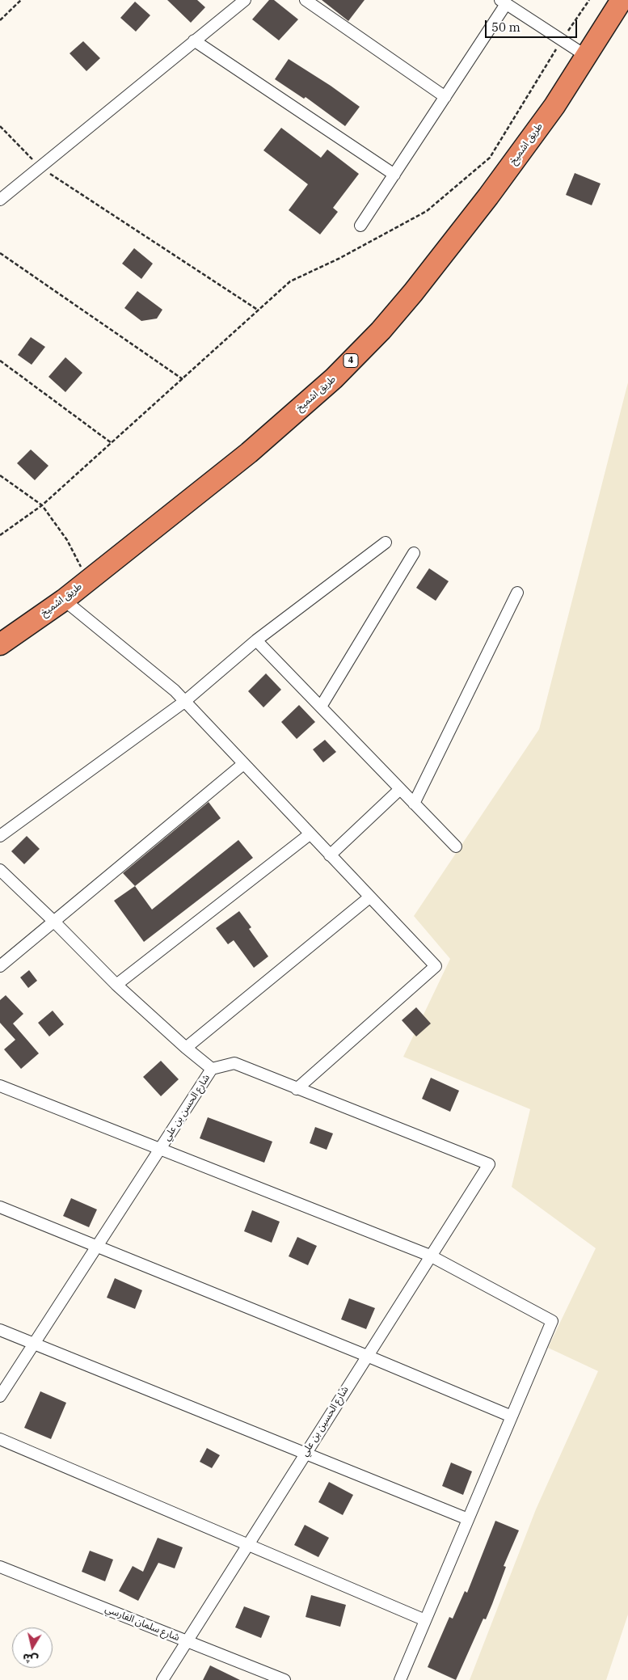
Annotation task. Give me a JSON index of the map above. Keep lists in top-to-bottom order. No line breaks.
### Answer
{"streets":{"highway":["طريق اشميخ","4"],"street":["شارع الحسن بن علي","شارع الحسين بن علي","شارع سلمان الفارسي"]},"crossings":[["شارع الحسن بن علي","شارع الحسين بن علي"],["شارع الحسين بن علي","شارع سلمان الفارسي"]],"scale_bar":"50 m","north":"bottom"}
